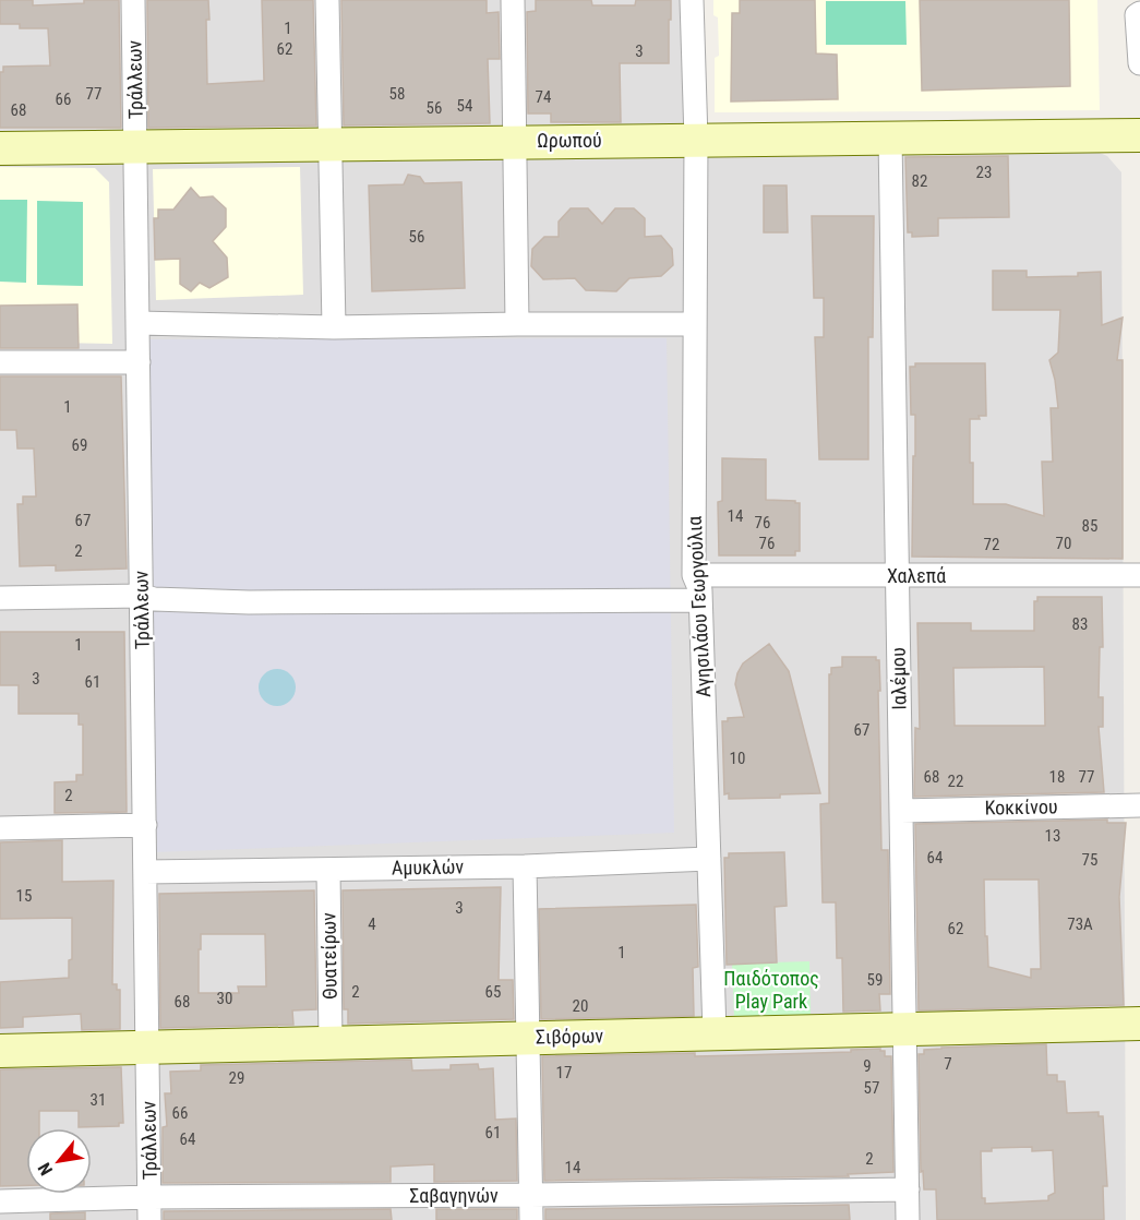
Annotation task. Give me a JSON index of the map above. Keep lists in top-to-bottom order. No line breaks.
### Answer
{"streets":{"street":["Τράλλεων","Ωρωπού","Χαλεπά","Αγησιλάου Γεωργούλια","Ιαλέμου","Κοκκίνου","Αμυκλών","Θυατείρων","Σιβόρων","Σαβαγηνών"]},"crossings":[["Τράλλεων","Ωρωπού"],["Τράλλεων","Αμυκλών"],["Τράλλεων","Σιβόρων"],["Τράλλεων","Σαβαγηνών"],["Ωρωπού","Αγησιλάου Γεωργούλια"],["Ωρωπού","Ιαλέμου"],["Χαλεπά","Αγησιλάου Γεωργούλια"],["Χαλεπά","Ιαλέμου"],["Αγησιλάου Γεωργούλια","Αμυκλών"],["Αγησιλάου Γεωργούλια","Σιβόρων"],["Ιαλέμου","Κοκκίνου"],["Ιαλέμου","Σιβόρων"],["Ιαλέμου","Σαβαγηνών"],["Αμυκλών","Θυατείρων"],["Θυατείρων","Σιβόρων"]],"parks":["Παιδότοπος Play Park"],"house_numbers":["1","62","3","77","58","74","66","54","56","68","23","82","56","1","69","14","67","76","85","76","70","72","2","83","1","3","61","67","10","68","18","77","22","2","13","64","75","15","3","4","73Α","62","1","59","2","65","30","68","20","7","9","17","29","57","31","66","61","64","2","14"],"north":"bottom left"}
